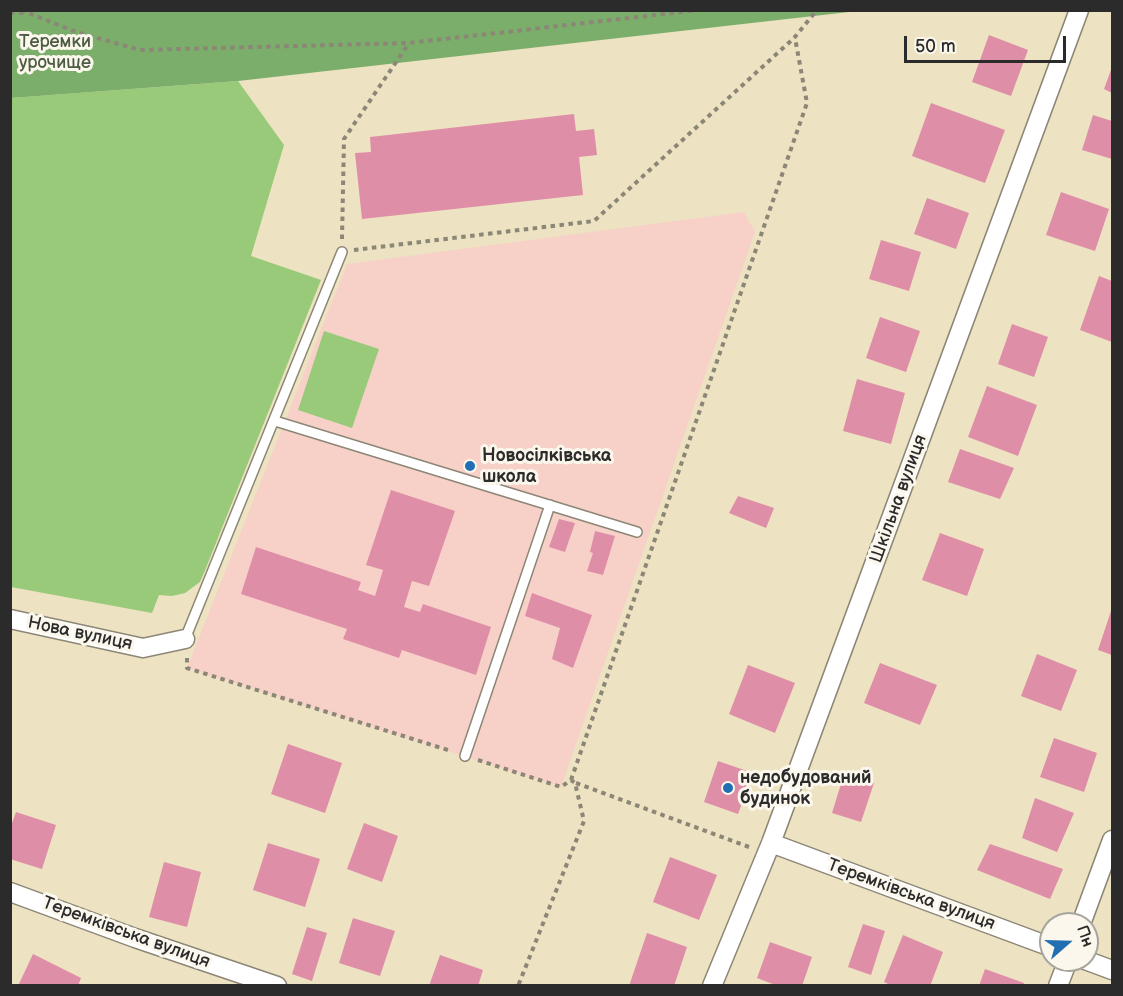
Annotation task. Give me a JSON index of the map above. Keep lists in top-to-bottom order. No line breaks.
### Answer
{"streets":{"street":["Шкільна вулиця","Нова вулиця","Теремківська вулиця"]},"crossings":[["Шкільна вулиця","Теремківська вулиця"]],"parks":["Теремки урочище"],"places":["Новосілківська школа","недобудований будинок"],"scale_bar":"50 m","north":"right"}
